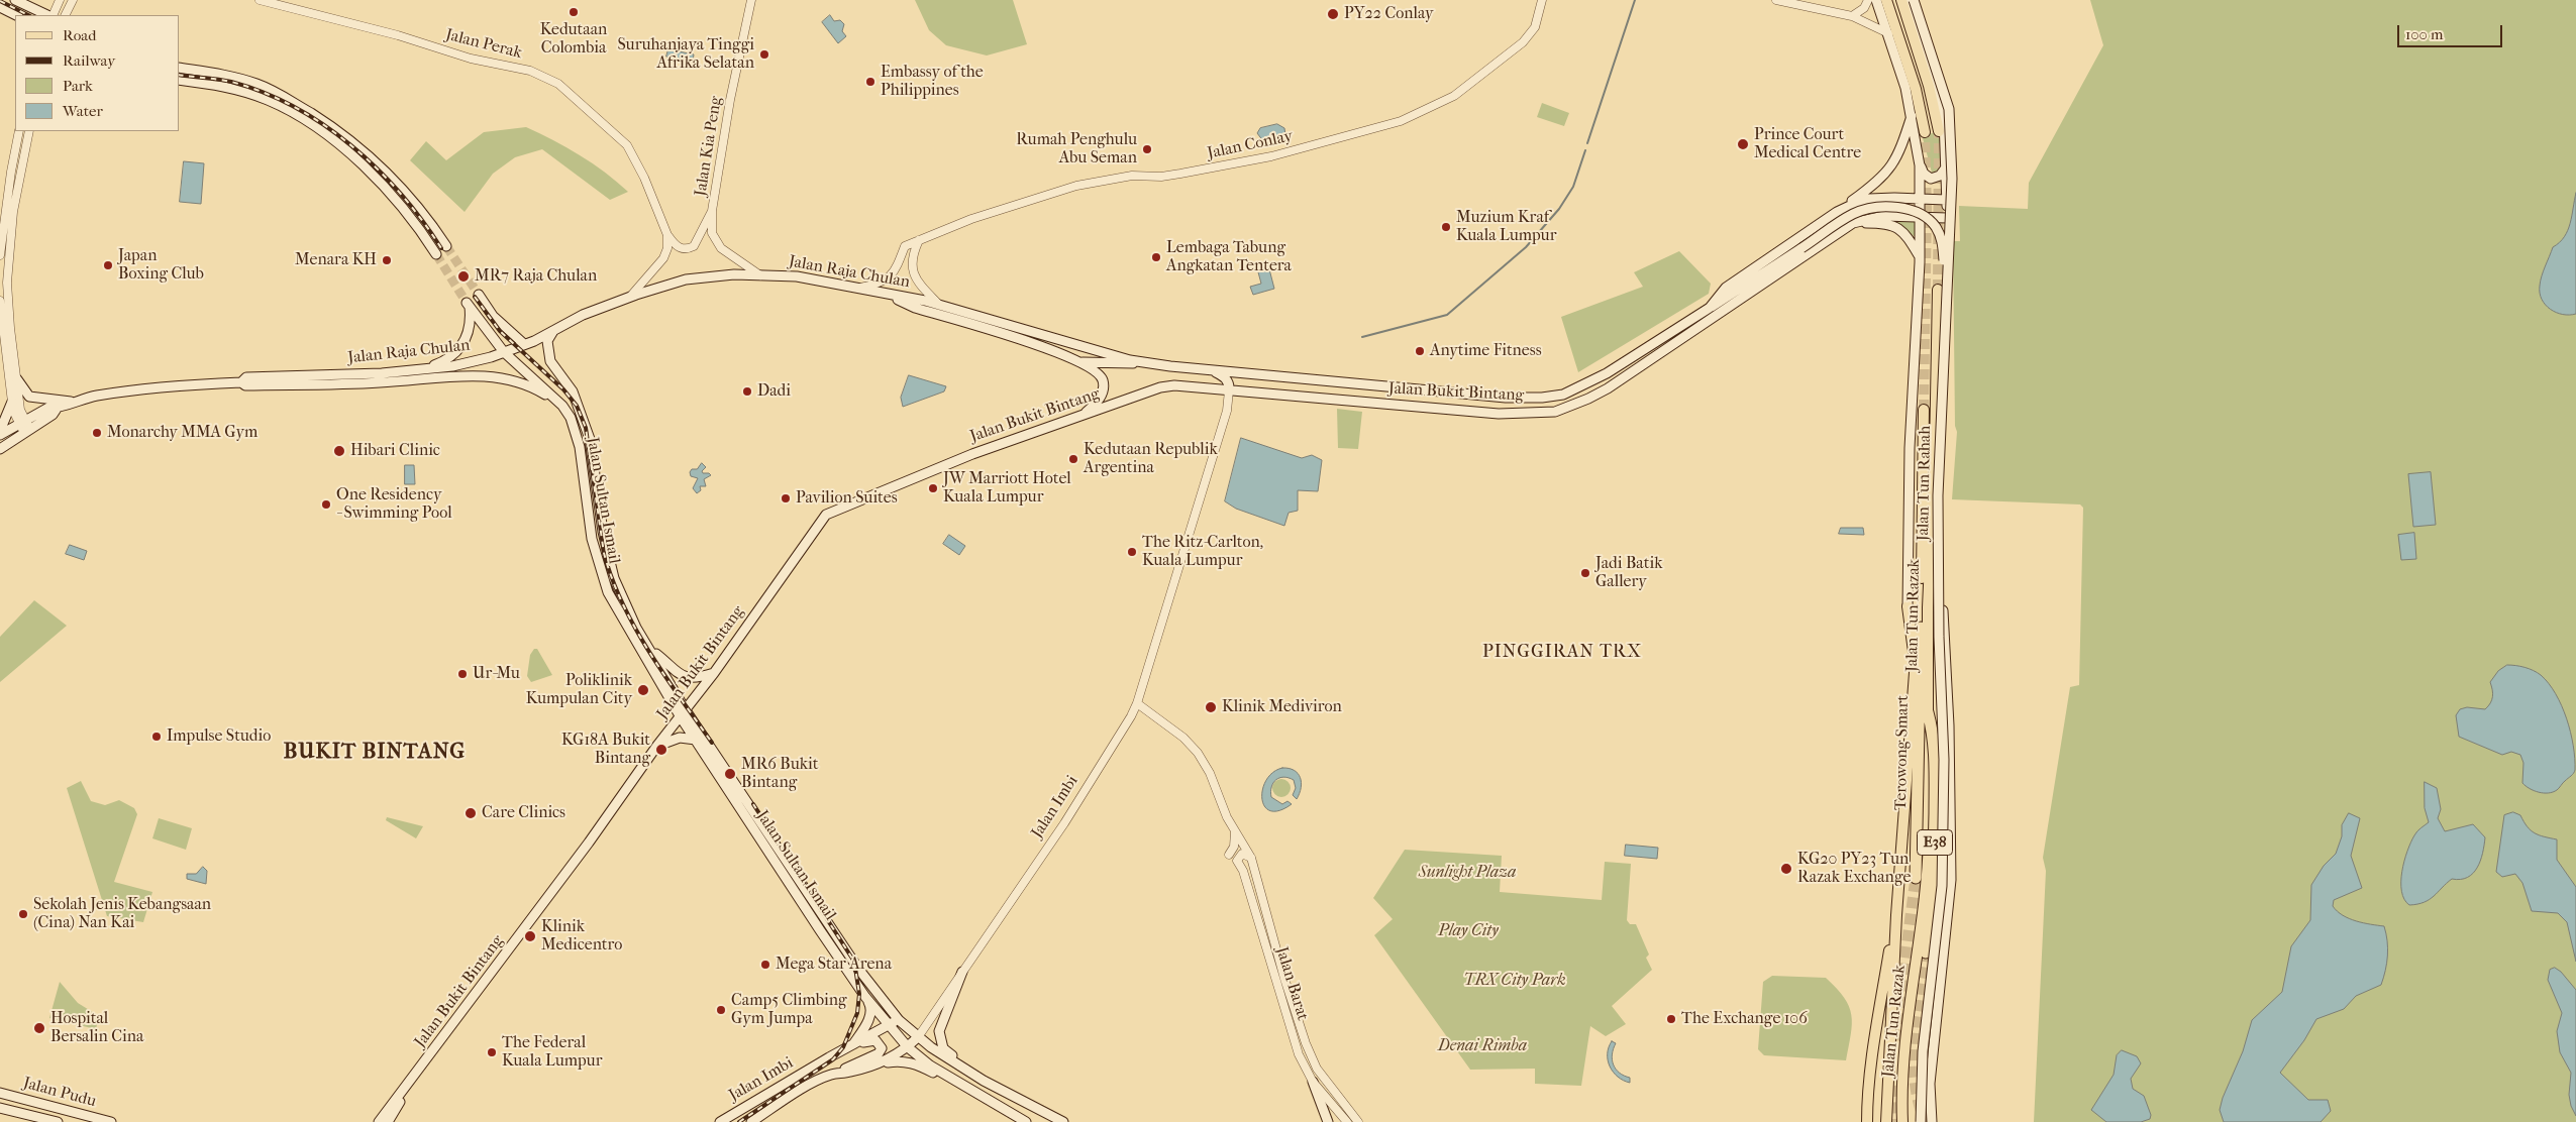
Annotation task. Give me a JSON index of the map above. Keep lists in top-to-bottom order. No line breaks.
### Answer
{"streets":{"highway":["Terowong Smart","E38"],"main road":["Jalan Raja Chulan","Jalan Bukit Bintang","Jalan Tun Rahah","Jalan Sultan Ismail","Jalan Tun Razak","Jalan Imbi","Jalan Pudu"],"street":["Jalan Perak","Jalan Conlay","Jalan Kia Peng","Jalan Barat"]},"crossings":[["Jalan Conlay","Jalan Raja Chulan"],["Jalan Kia Peng","Jalan Raja Chulan"],["Jalan Raja Chulan","Jalan Bukit Bintang"],["Jalan Raja Chulan","Jalan Sultan Ismail"],["Jalan Bukit Bintang","Jalan Sultan Ismail"],["Jalan Bukit Bintang","Jalan Imbi"],["Jalan Tun Rahah","Jalan Tun Razak"],["Jalan Sultan Ismail","Jalan Imbi"],["Jalan Tun Razak","Terowong Smart"],["Jalan Imbi","Jalan Barat"]],"districts":["PINGGIRAN TRX","BUKIT BINTANG"],"parks":["Sunlight Plaza","Play City","TRX City Park","Denai Rimba"],"places":["Kedutaan Colombia","PY22 Conlay","Suruhanjaya Tinggi Afrika Selatan","Embassy of the Philippines","Prince Court Medical Centre","Rumah Penghulu Abu Seman","Muzium Kraf Kuala Lumpur","Lembaga Tabung Angkatan Tentera","Menara KH","Japan Boxing Club","MR7 Raja Chulan","Anytime Fitness","Dadi","Monarchy MMA Gym","Hibari Clinic","Kedutaan Republik Argentina","JW Marriott Hotel Kuala Lumpur","Pavilion Suites","One Residency - Swimming Pool","The Ritz-Carlton, Kuala Lumpur","Jadi Batik Gallery","Ur-Mu","Poliklinik Kumpulan City","Klinik Mediviron","Impulse Studio","KG18A Bukit Bintang","MR6 Bukit Bintang","Care Clinics","KG20 PY23 Tun Razak Exchange","Sekolah Jenis Kebangsaan (Cina) Nan Kai","Klinik Medicentro","Mega Star Arena","Camp5 Climbing Gym Jumpa","The Exchange 106","Hospital Bersalin Cina","The Federal Kuala Lumpur"],"legend":["Road","Railway","Park","Water"],"scale_bar":"100 m"}
